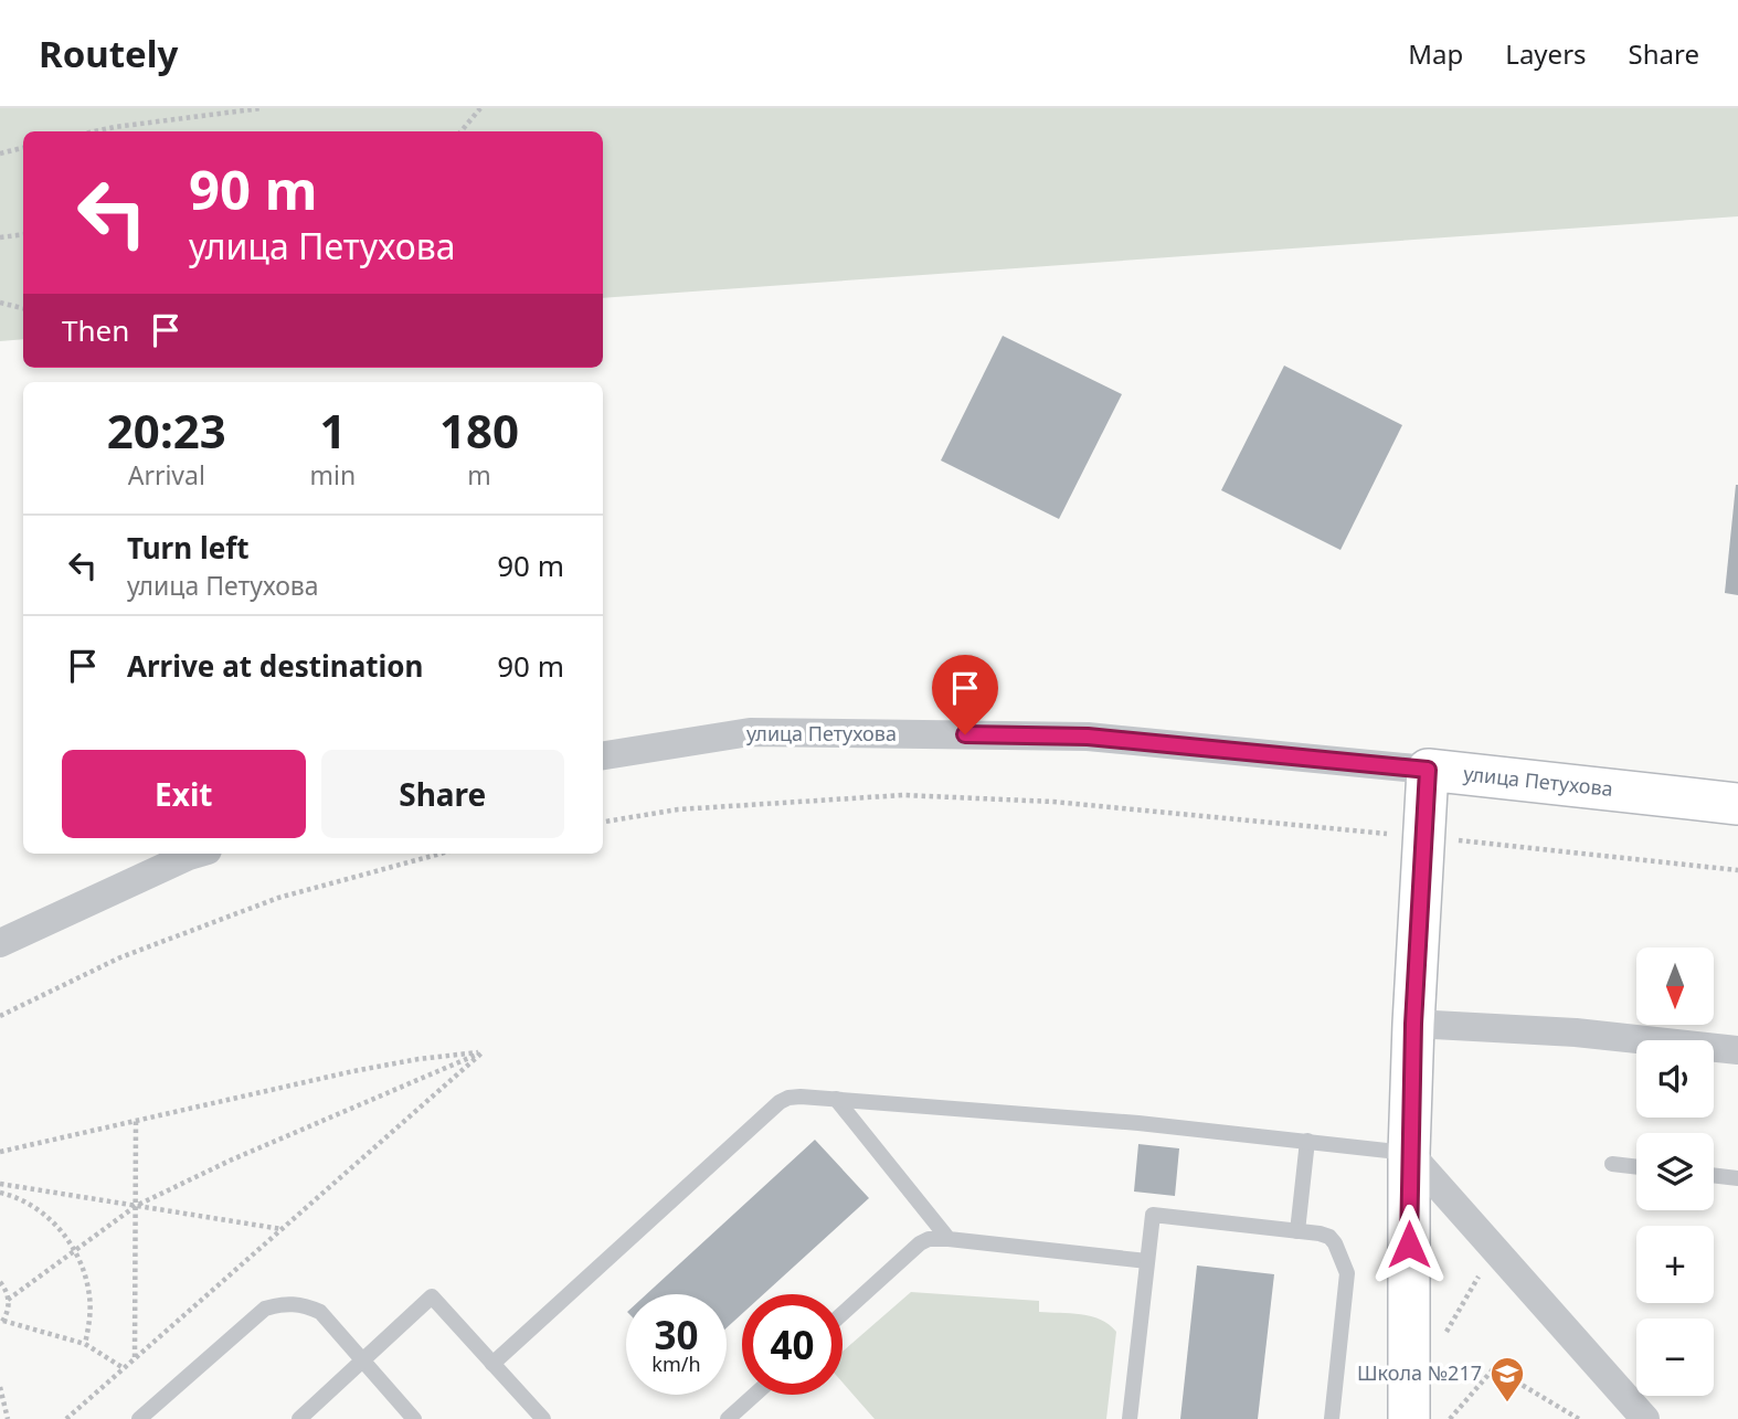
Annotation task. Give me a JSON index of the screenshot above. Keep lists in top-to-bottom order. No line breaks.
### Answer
{"streets":{"street":["улица Петухова"]},"places":{"school or university":["Школа №217"]},"north":"bottom","page":{"header":"Routely","nav":["Map","Layers","Share"],"turn":["90 m","улица Петухова"],"then":"Then","eta":["20:23","Arrival","1","min","180","m"],"list":[{"name":"Turn left","note":"улица Петухова","value":"90 m"},{"name":"Arrive at destination","value":"90 m"}],"buttons":["Exit","Share"],"map_buttons":["+","−"],"speed":"30 km/h","limit":"40"}}
